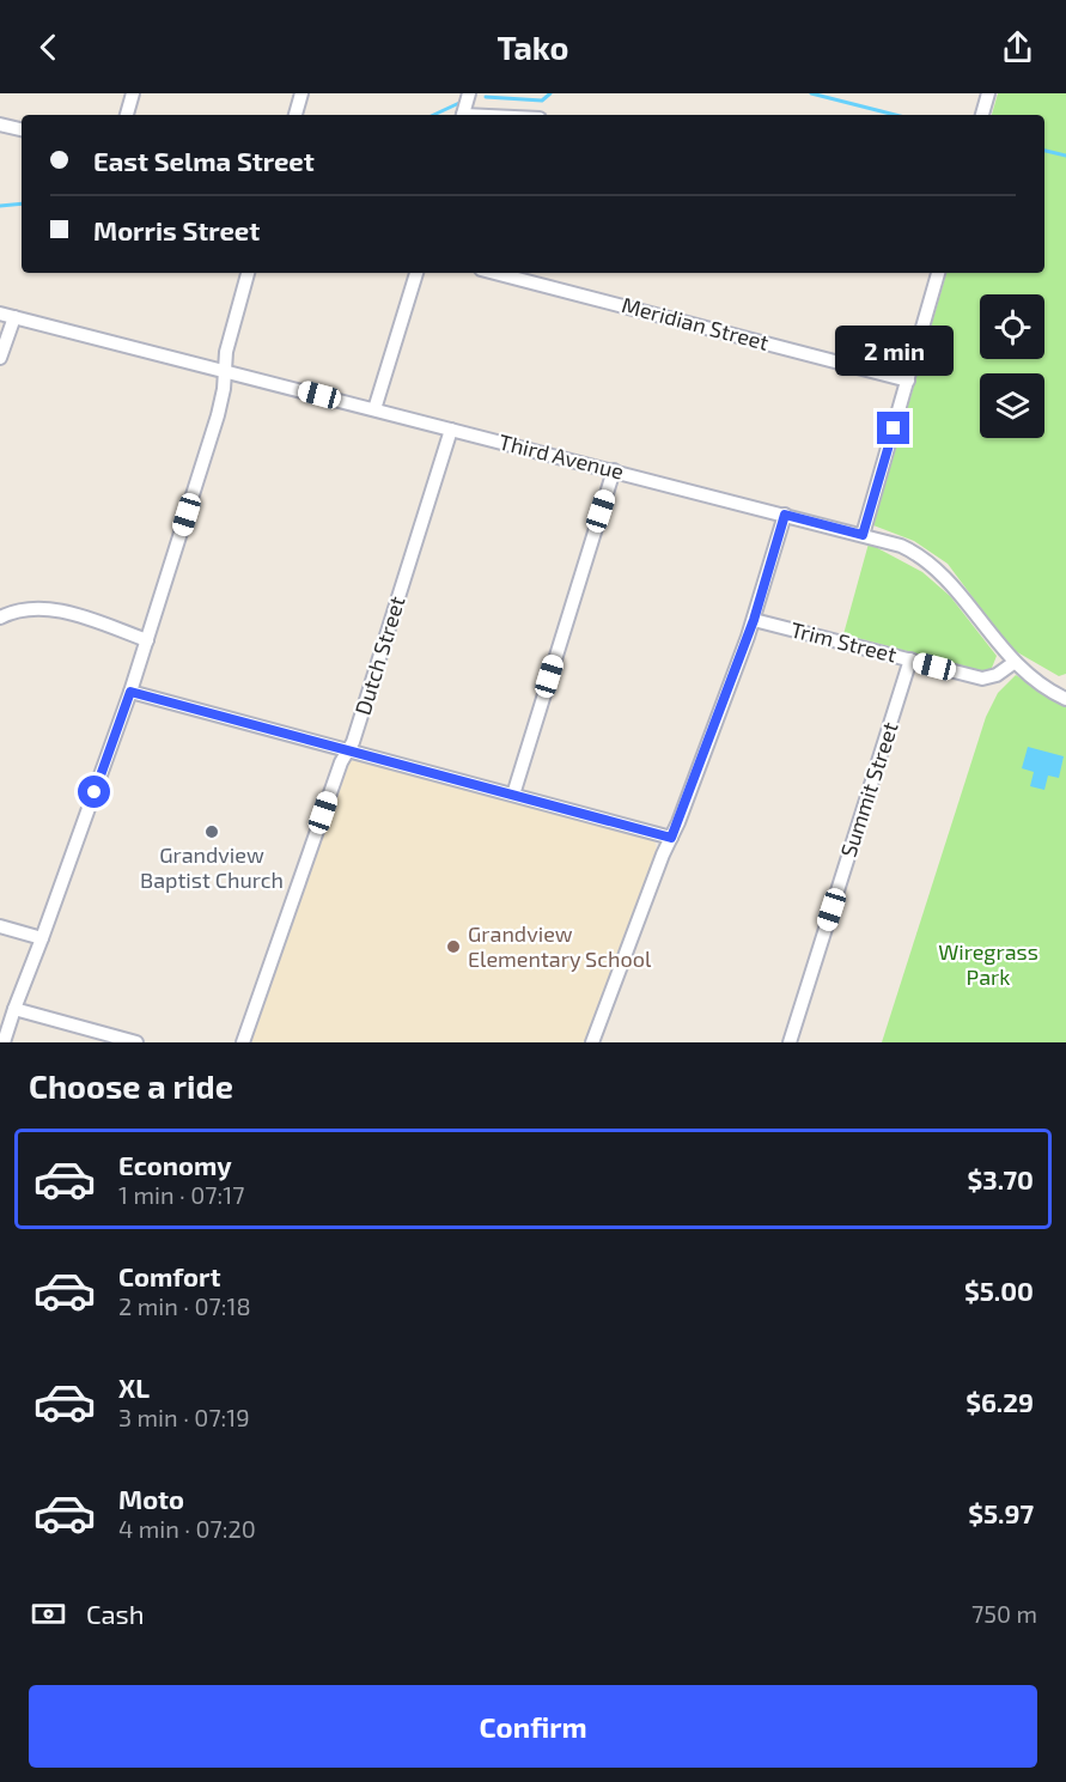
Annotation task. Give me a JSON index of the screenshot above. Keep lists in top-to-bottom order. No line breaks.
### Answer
{"streets":{"street":["Meridian Street","Third Avenue","Trim Street","Dutch Street","Summit Street"]},"crossings":[["Third Avenue","Trim Street"],["Third Avenue","Dutch Street"],["Trim Street","Summit Street"]],"parks":["Wiregrass Park"],"places":["Grandview Baptist Church","Grandview Elementary School"],"page":{"header":"Tako","banner":["East Selma Street","Morris Street"],"bubble":"2 min","heading":"Choose a ride","list":[{"name":"Economy","note":"1 min · 07:17","value":"$3.70"},{"name":"Comfort","note":"2 min · 07:18","value":"$5.00"},{"name":"XL","note":"3 min · 07:19","value":"$6.29"},{"name":"Moto","note":"4 min · 07:20","value":"$5.97"}],"pay":["Cash","750 m"],"buttons":"Confirm"}}
